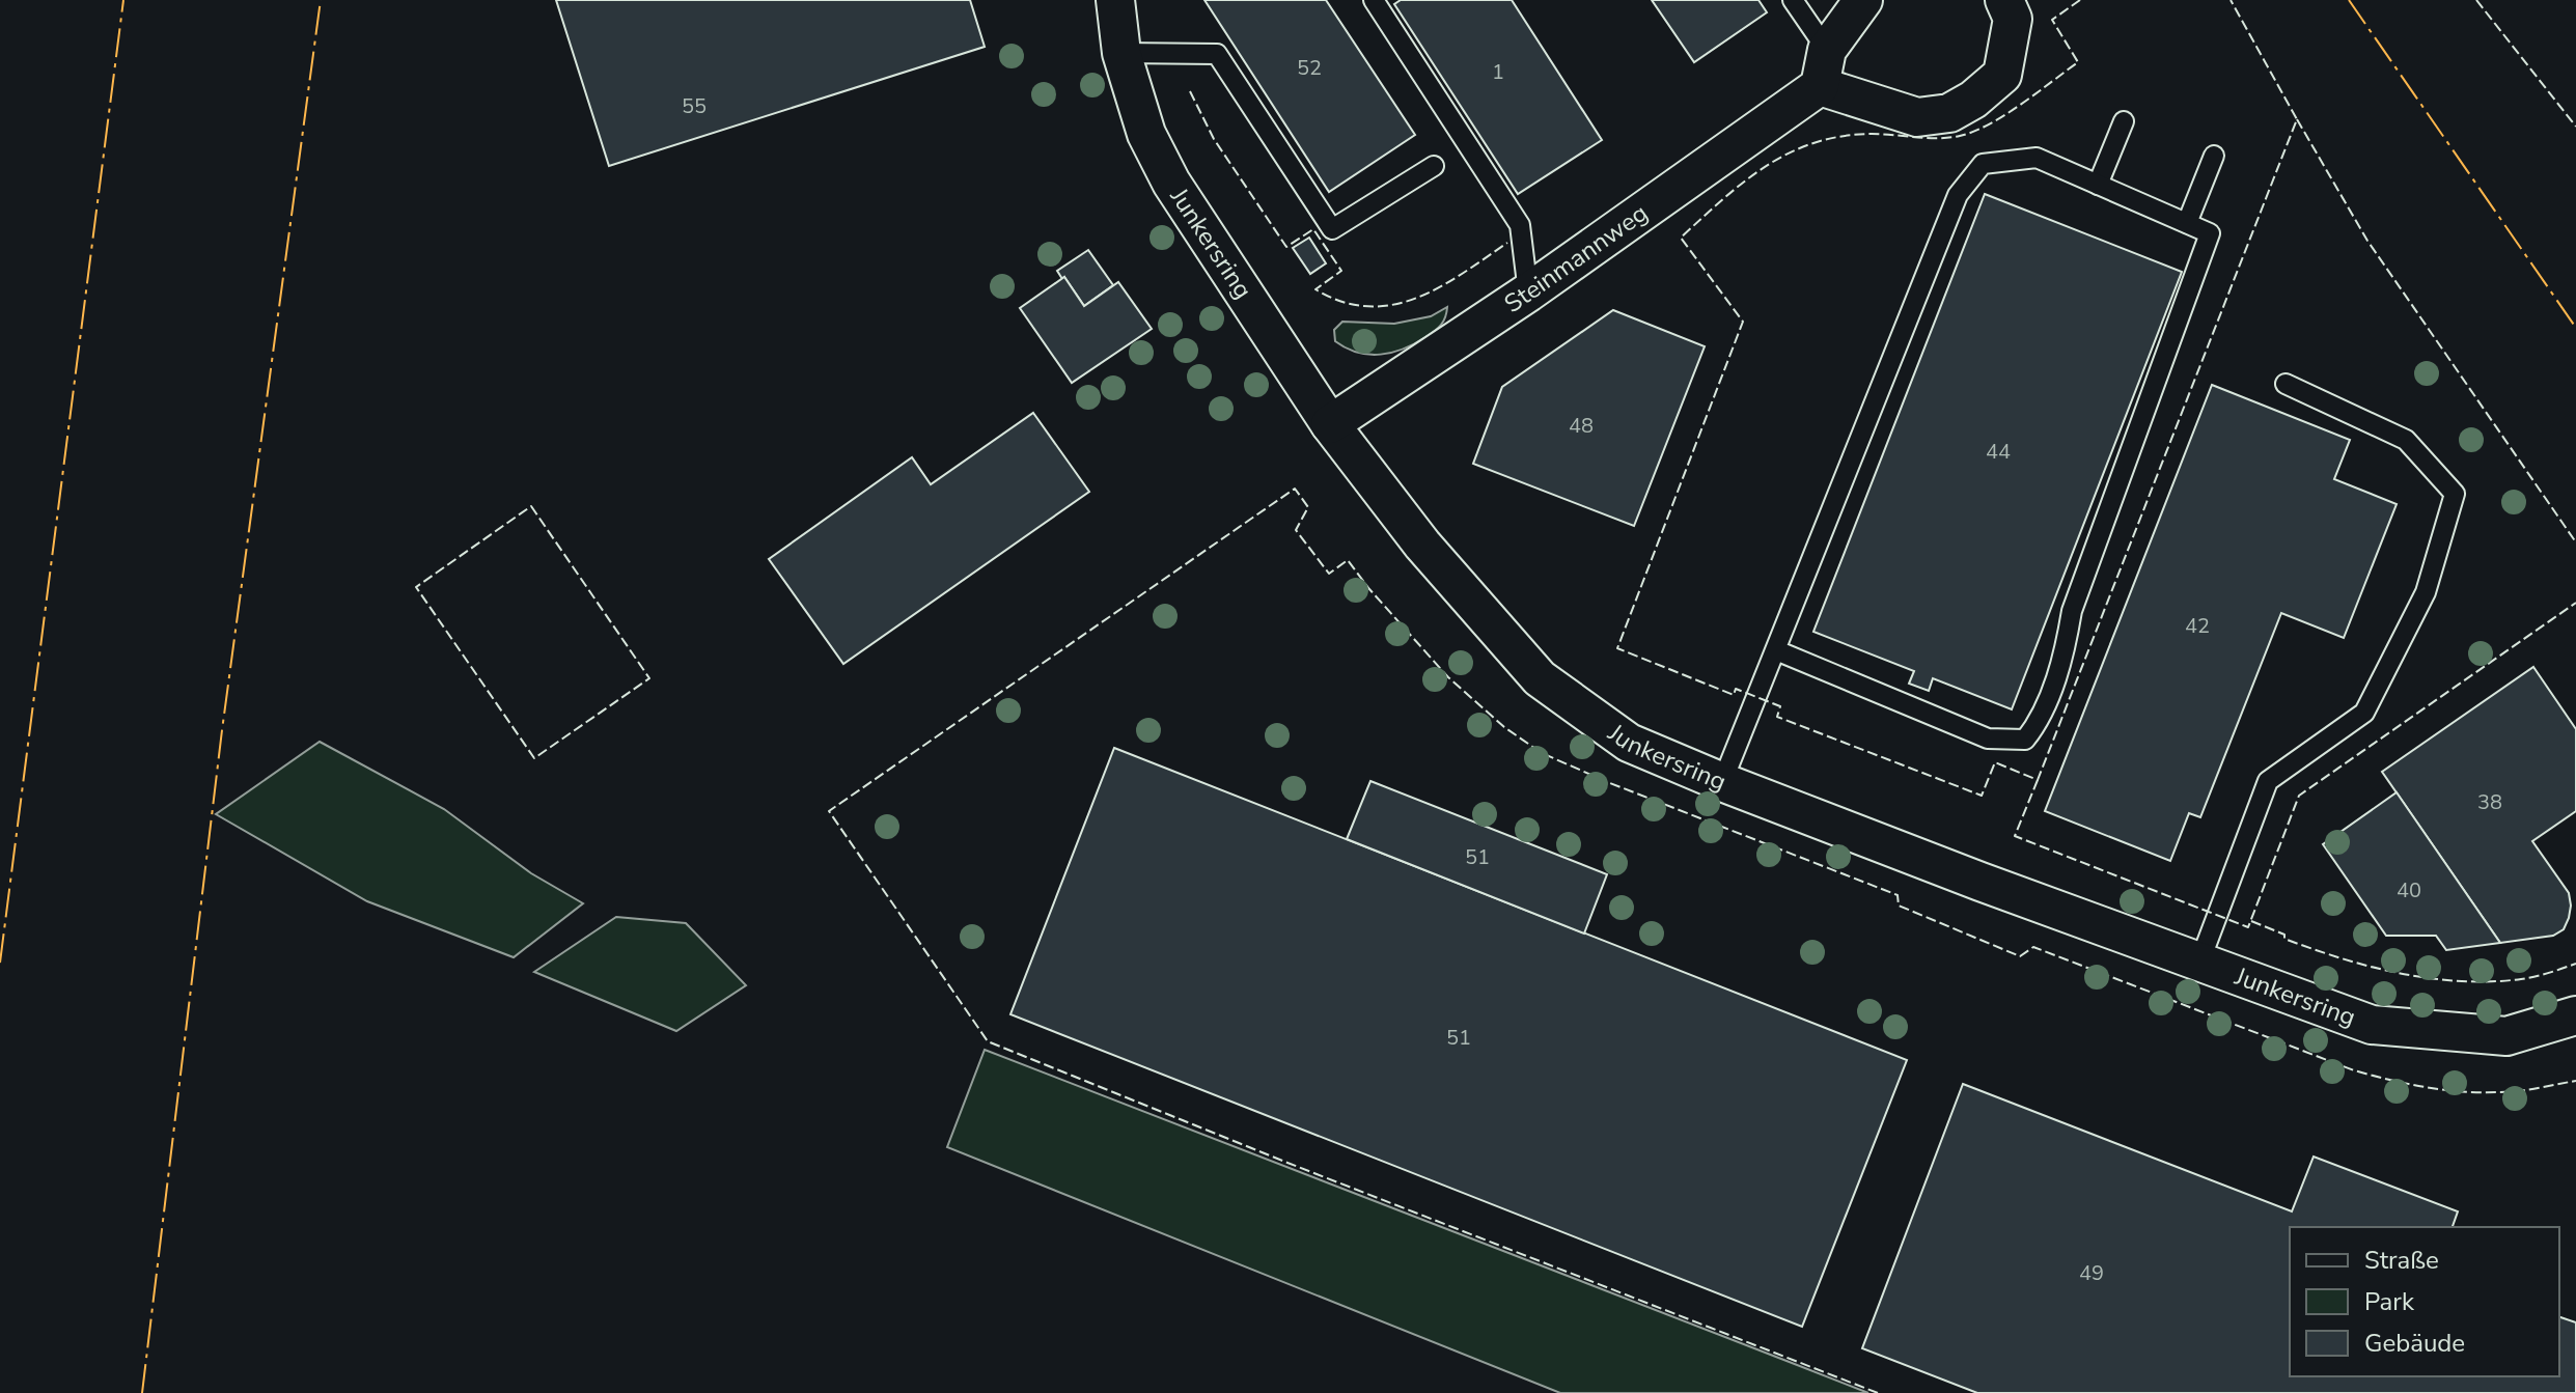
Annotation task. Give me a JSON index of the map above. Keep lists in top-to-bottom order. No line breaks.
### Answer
{"streets":{"street":["Junkersring","Steinmannweg"]},"crossings":[["Junkersring","Steinmannweg"]],"house_numbers":["52","1","55","48","44","42","38","51","40","51","49"],"legend":["Straße","Park","Gebäude"]}
